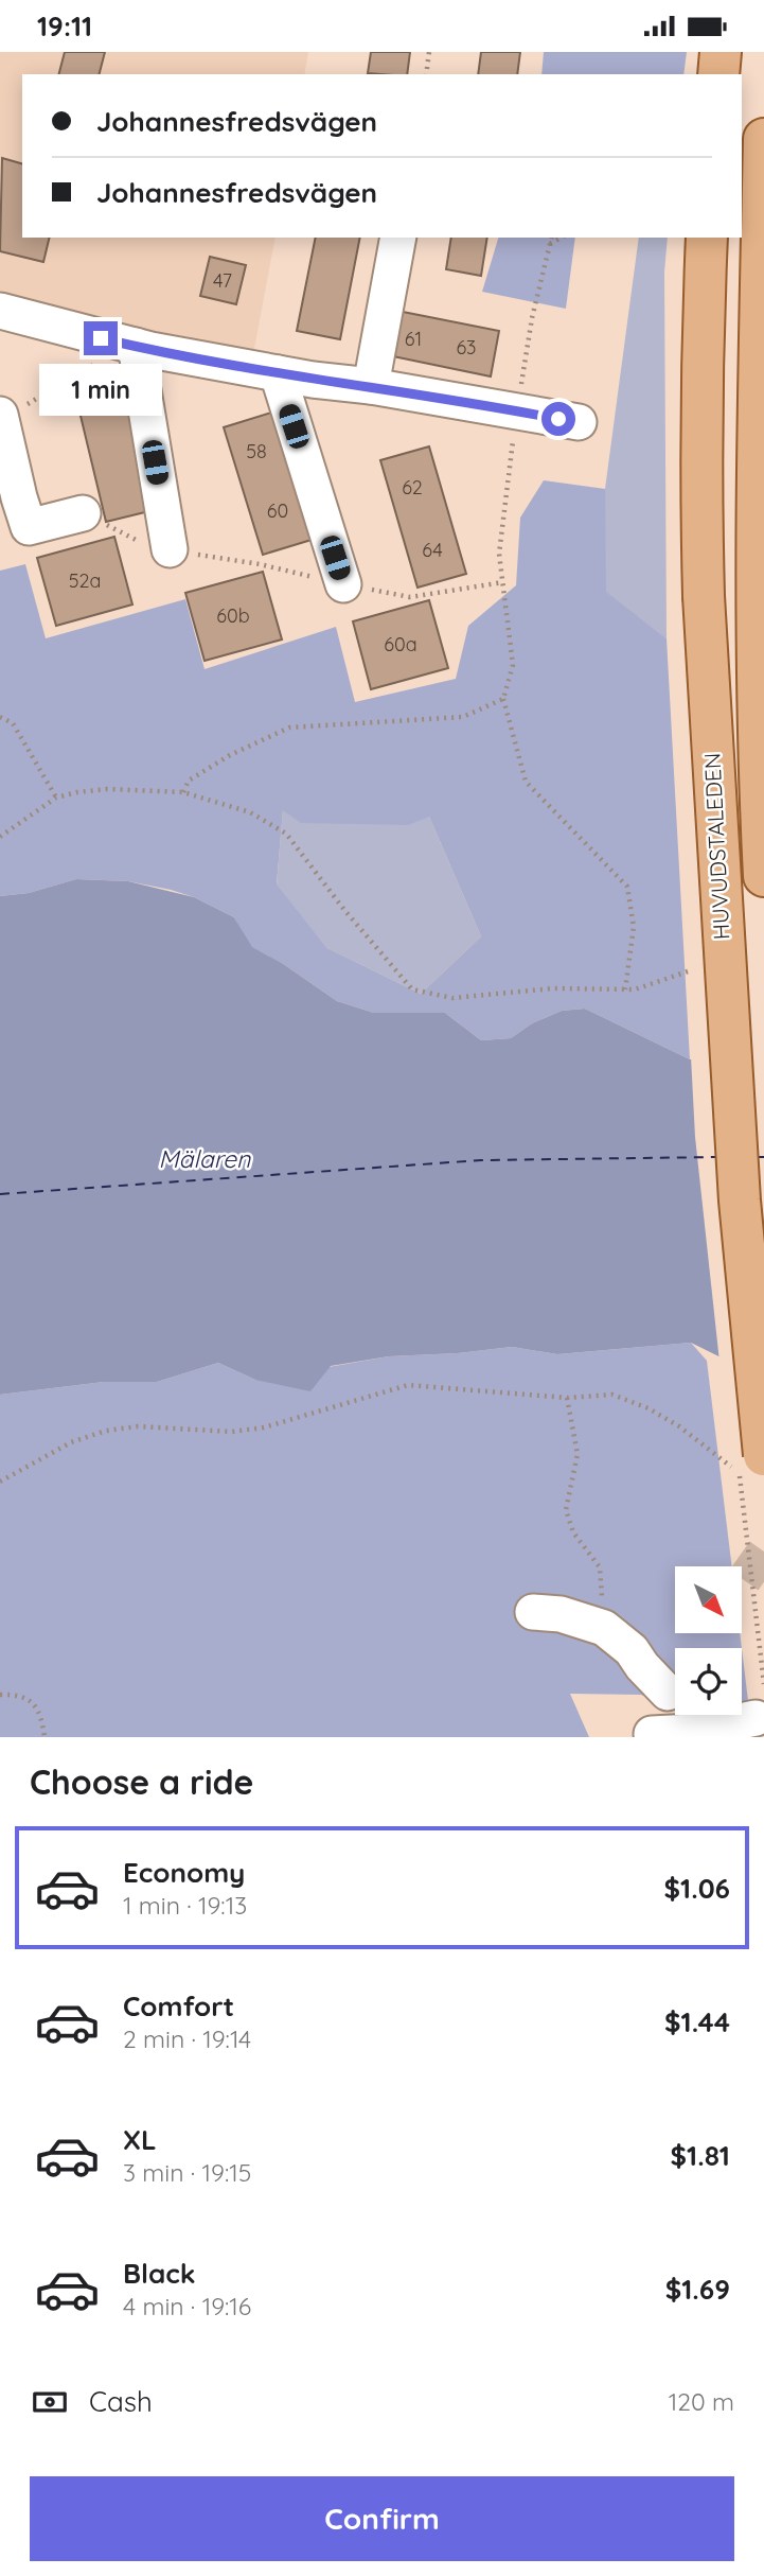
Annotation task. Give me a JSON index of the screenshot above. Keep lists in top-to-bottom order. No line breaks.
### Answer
{"streets":{"main road":["HUVUDSTALEDEN"]},"water":["Mälaren"],"house_numbers":["47","61","63","58","62","60","64","52a","60b","60a"],"north":"bottom right","page":{"status":"19:11","banner":["Johannesfredsvägen","Johannesfredsvägen"],"bubble":"1 min","heading":"Choose a ride","list":[{"name":"Economy","note":"1 min · 19:13","value":"$1.06"},{"name":"Comfort","note":"2 min · 19:14","value":"$1.44"},{"name":"XL","note":"3 min · 19:15","value":"$1.81"},{"name":"Black","note":"4 min · 19:16","value":"$1.69"}],"pay":["Cash","120 m"],"buttons":"Confirm"}}
